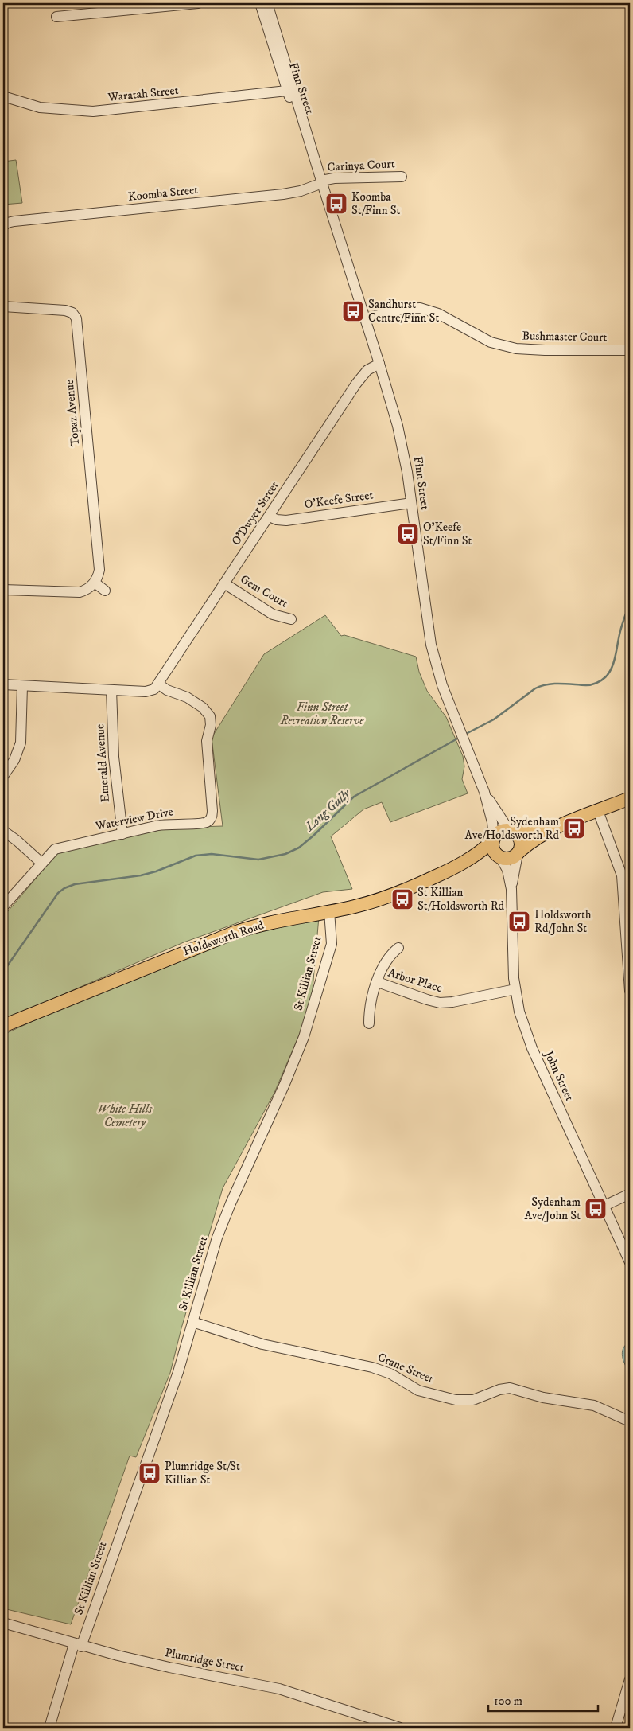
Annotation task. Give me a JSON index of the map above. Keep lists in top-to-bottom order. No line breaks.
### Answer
{"streets":{"main road":["Holdsworth Road"],"street":["Finn Street","Waratah Street","Carinya Court","Koomba Street","Bushmaster Court","Topaz Avenue","O'Keefe Street","O'Dwyer Street","Gem Court","Emerald Avenue","Waterview Drive","St Killian Street","Arbor Place","John Street","Crane Street","Plumridge Street"]},"crossings":[["Finn Street","Waratah Street"],["Finn Street","Carinya Court"],["Finn Street","Koomba Street"],["Finn Street","Bushmaster Court"],["Finn Street","O'Keefe Street"],["Finn Street","O'Dwyer Street"],["Finn Street","Holdsworth Road"],["Finn Street","John Street"],["Carinya Court","Koomba Street"],["O'Keefe Street","O'Dwyer Street"],["O'Dwyer Street","Gem Court"],["O'Dwyer Street","Waterview Drive"],["Emerald Avenue","Waterview Drive"],["Holdsworth Road","St Killian Street"],["Holdsworth Road","John Street"],["St Killian Street","Crane Street"],["St Killian Street","Plumridge Street"],["Arbor Place","John Street"]],"water":["Long Gully"],"parks":["Finn Street Recreation Reserve","White Hills Cemetery"],"places":{"bus stop":["Koomba St/Finn St","Sandhurst Centre/Finn St","O'Keefe St/Finn St","Sydenham Ave/Holdsworth Rd","St Killian St/Holdsworth Rd","Holdsworth Rd/John St","Sydenham Ave/John St","Plumridge St/St Killian St"]},"scale_bar":"100 m"}
